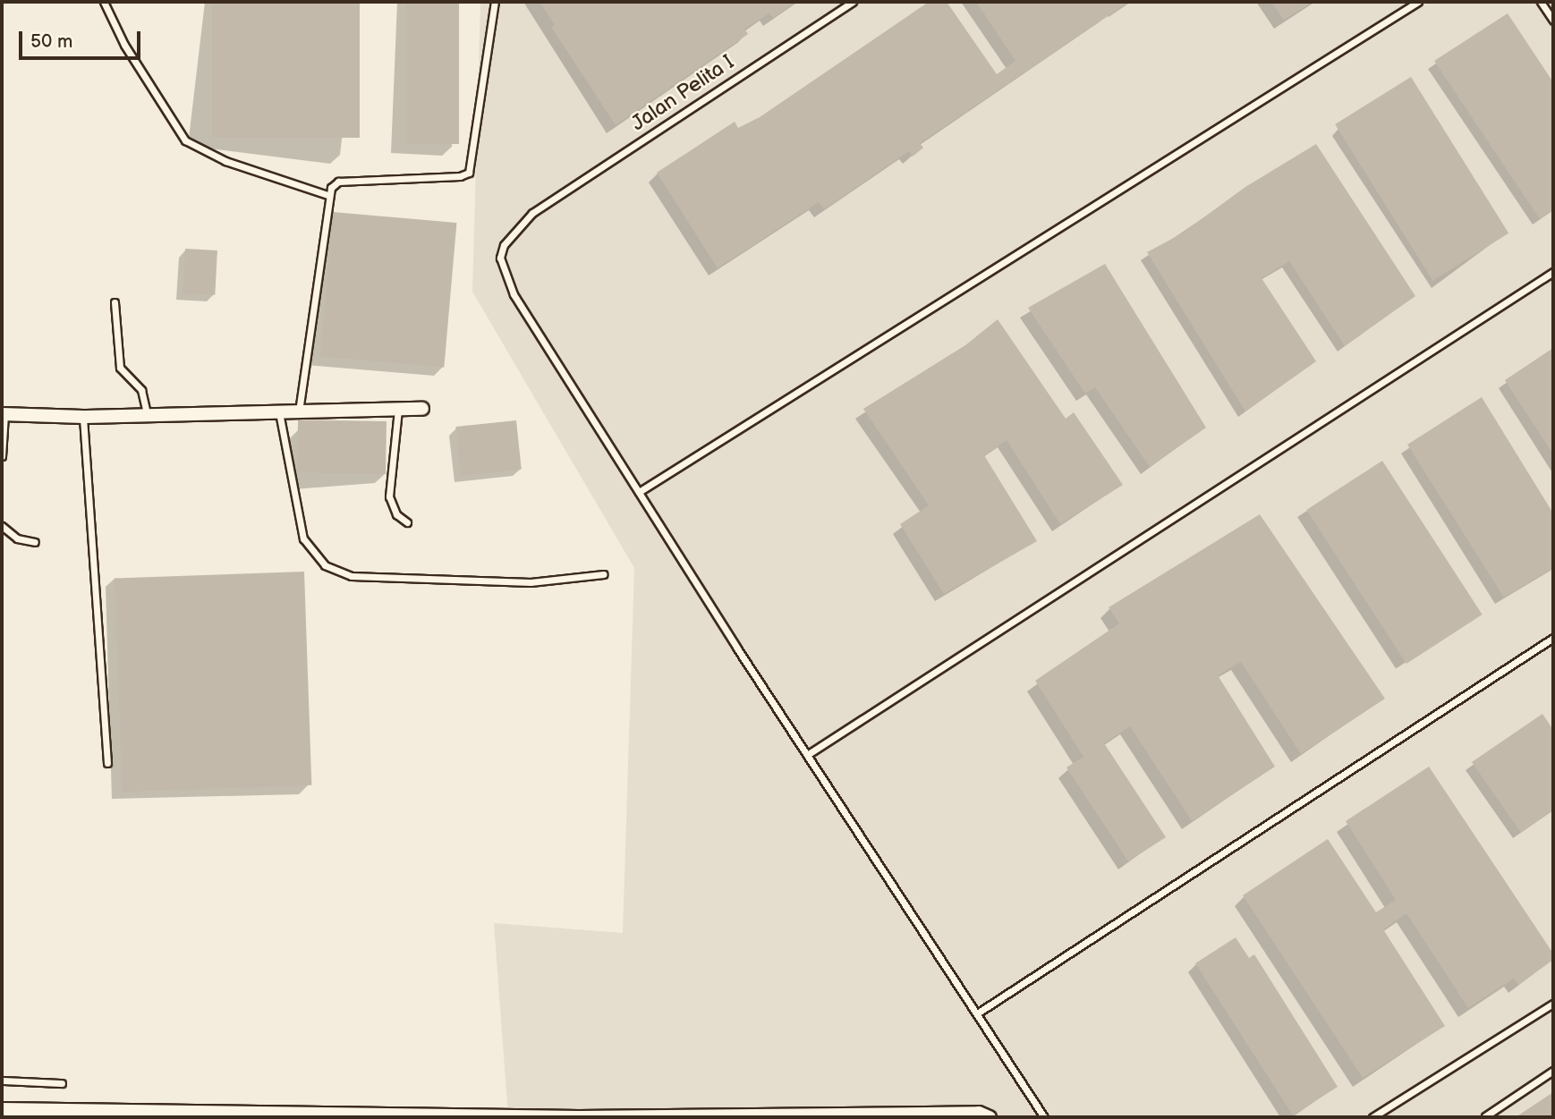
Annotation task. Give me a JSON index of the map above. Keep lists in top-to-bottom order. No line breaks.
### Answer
{"streets":{"lane":["Jalan Pelita I"]},"scale_bar":"50 m"}
